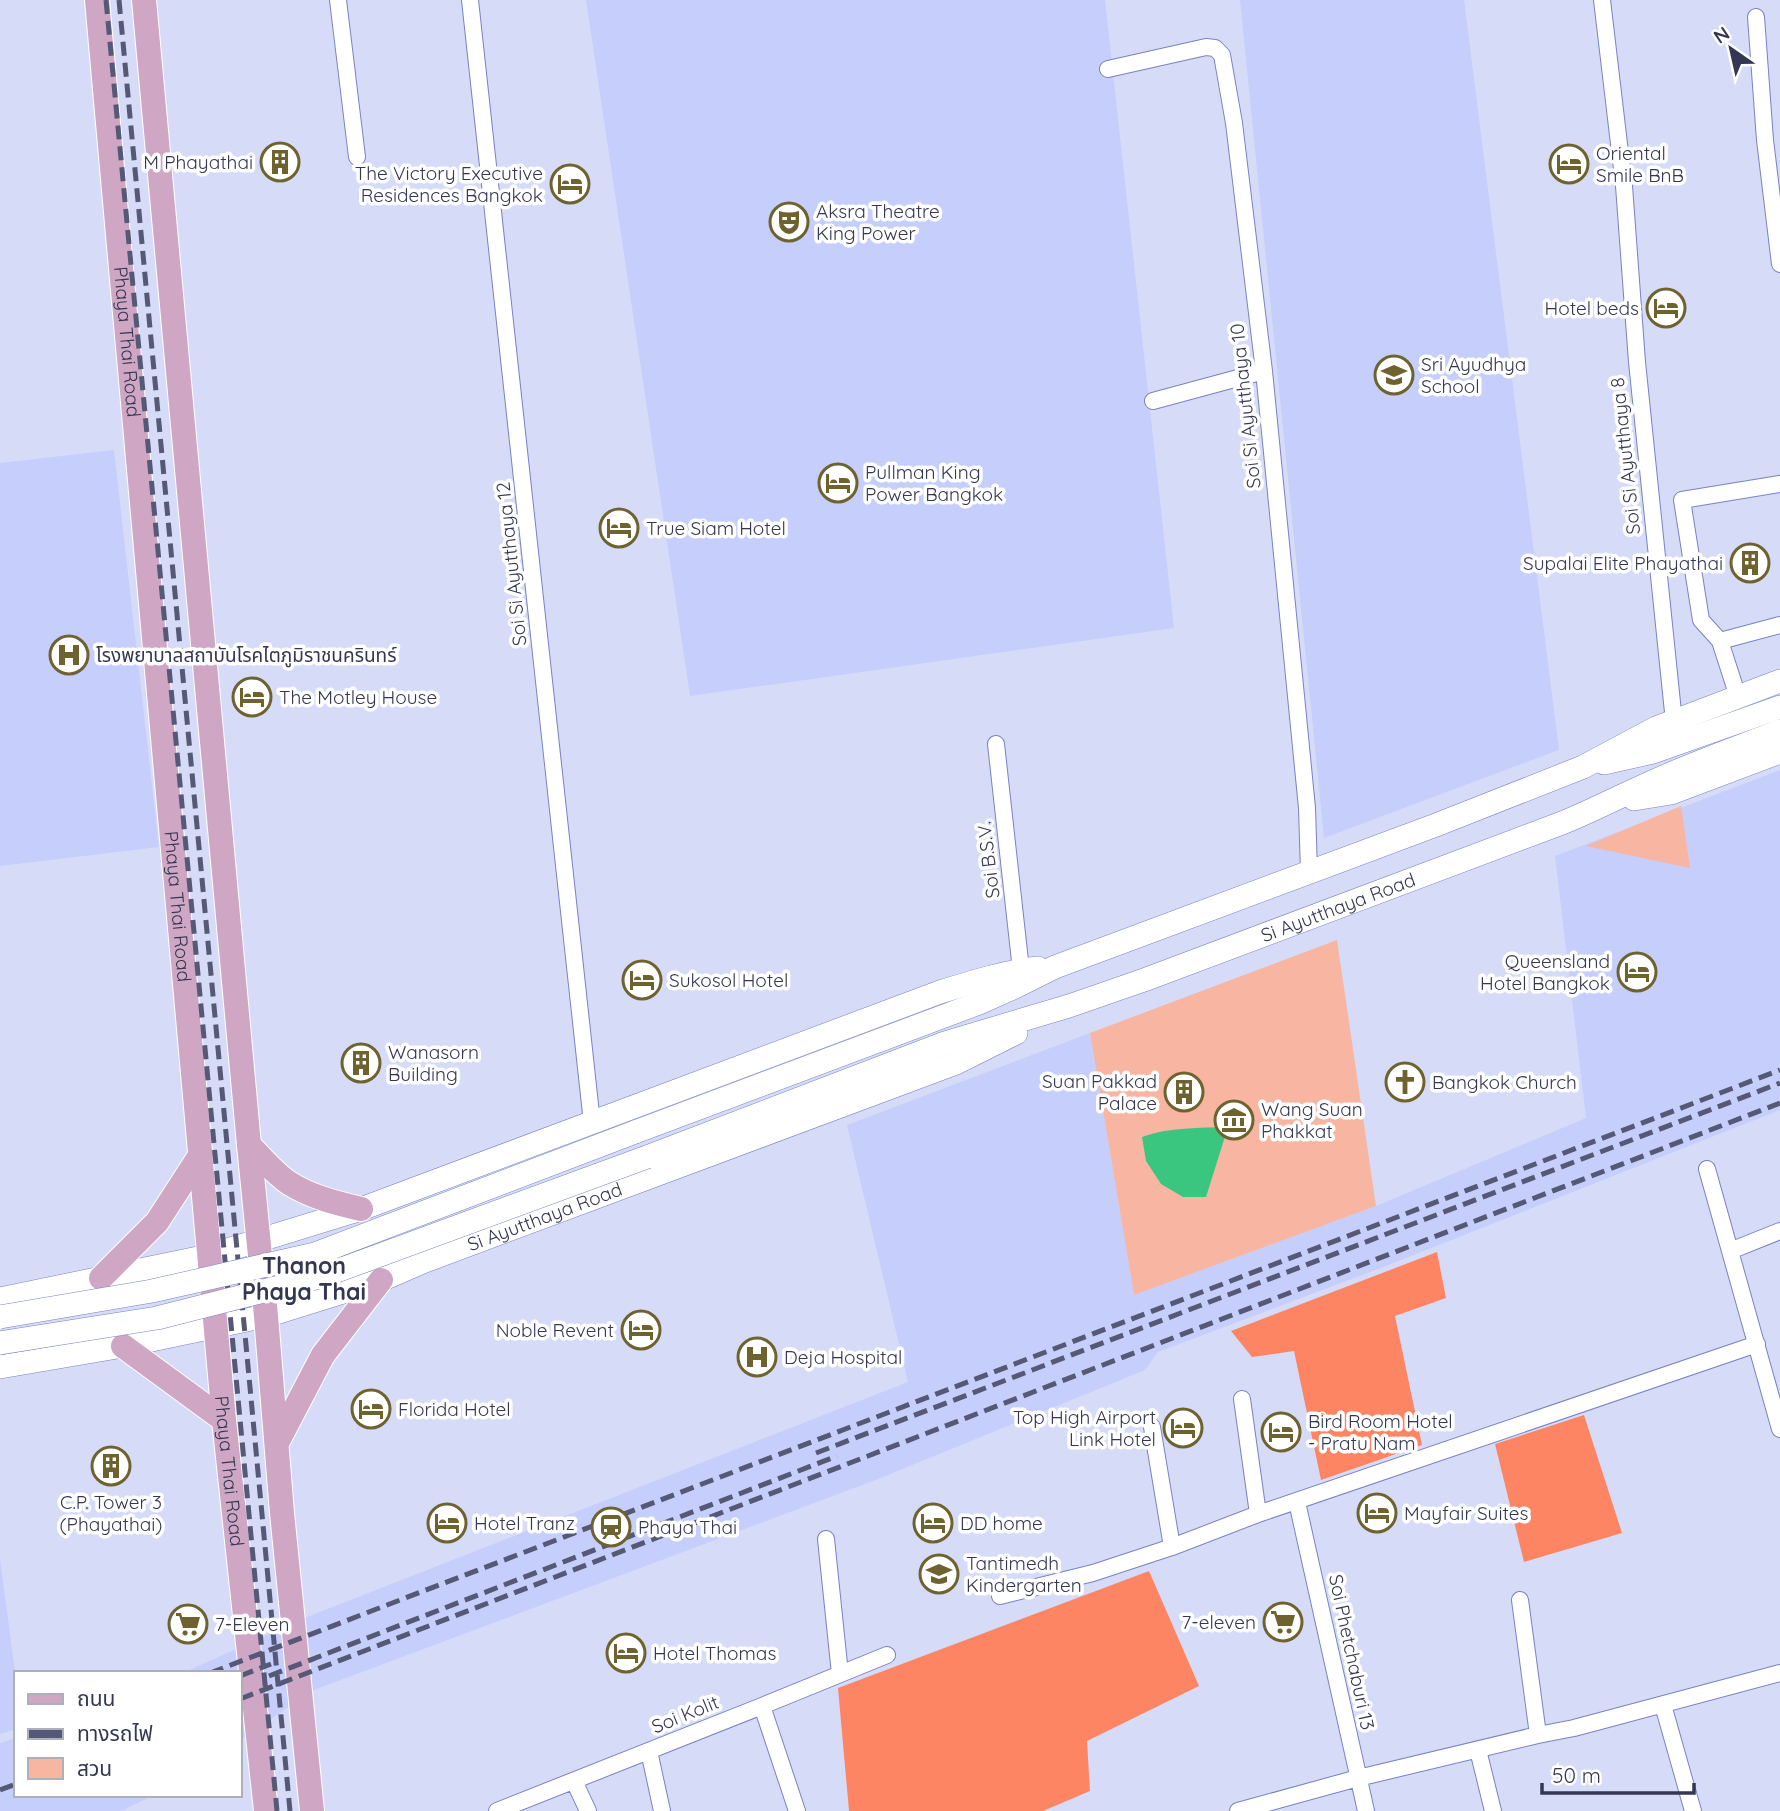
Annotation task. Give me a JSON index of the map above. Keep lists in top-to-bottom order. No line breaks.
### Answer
{"streets":{"main road":["Phaya Thai Road","Si Ayutthaya Road"],"street":["Soi Si Ayutthaya 10","Soi Si Ayutthaya 8","Soi Si Ayutthaya 12","Soi B.S.V.","Soi Phetchaburi 13","Soi Kolit"]},"crossings":[["Phaya Thai Road","Si Ayutthaya Road"]],"districts":["Thanon Phaya Thai"],"places":{"building":["M Phayathai","Supalai Elite Phayathai","Wanasorn Building","Suan Pakkad Palace","C.P. Tower 3 (Phayathai)"],"hotel":["Oriental Smile BnB","The Victory Executive Residences Bangkok","Hotel beds","Pullman King Power Bangkok","True Siam Hotel","The Motley House","Queensland Hotel Bangkok","Sukosol Hotel","Noble Revent","Florida Hotel","Top High Airport Link Hotel","Bird Room Hotel - Pratu Nam","Mayfair Suites","Hotel Tranz","DD home","Hotel Thomas"],"theatre":["Aksra Theatre King Power"],"school or university":["Sri Ayudhya School","Tantimedh Kindergarten"],"hospital":["โรงพยาบาลสถาบันโรคไตภูมิราชนครินทร์","Deja Hospital"],"church":["Bangkok Church"],"museum":["Wang Suan Phakkat"],"station":["Phaya Thai"],"supermarket":["7-eleven","7-Eleven"]},"legend":["ถนน","ทางรถไฟ","สวน"],"scale_bar":"50 m","north":"top left"}
